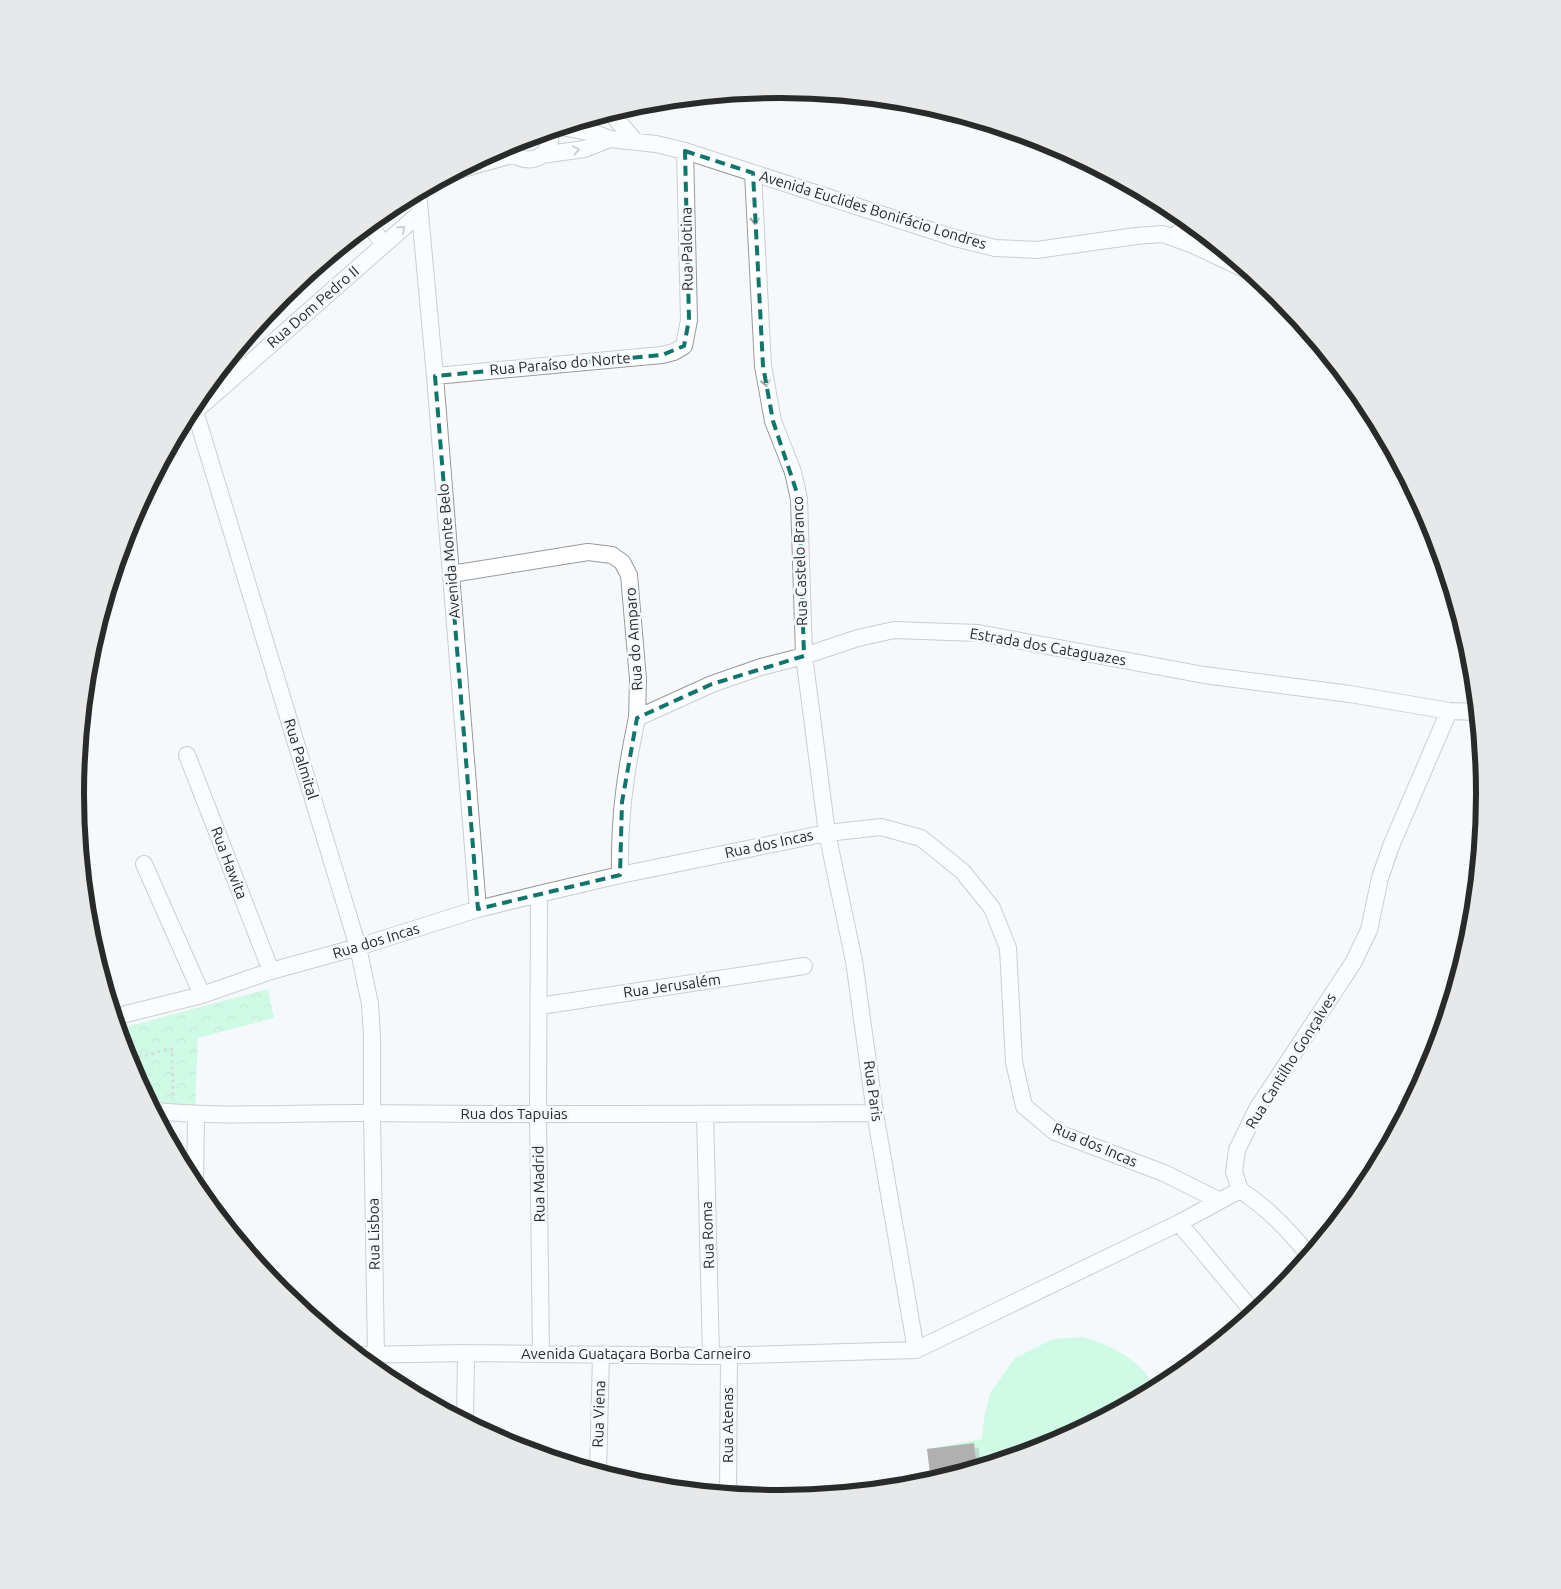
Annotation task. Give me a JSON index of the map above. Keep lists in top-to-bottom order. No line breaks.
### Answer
{"streets":{"street":["Avenida Euclides Bonifácio Londres","Rua Palotina","Rua Dom Pedro II","Rua Paraíso do Norte","Avenida Monte Belo","Rua Castelo Branco","Rua do Amparo","Estrada dos Cataguazes","Rua Palmital","Rua dos Incas","Rua Hawita","Rua Jerusalém","Rua Cantilho Gonçalves","Rua Paris","Rua dos Tapuias","Rua Madrid","Rua Lisboa","Rua Roma","Avenida Guataçara Borba Carneiro","Rua Viena","Rua Atenas"]},"crossings":[["Avenida Euclides Bonifácio Londres","Rua Palotina"],["Avenida Euclides Bonifácio Londres","Rua Castelo Branco"],["Rua Palotina","Rua Paraíso do Norte"],["Rua Dom Pedro II","Avenida Monte Belo"],["Rua Paraíso do Norte","Avenida Monte Belo"],["Avenida Monte Belo","Rua do Amparo"],["Avenida Monte Belo","Rua dos Incas"],["Rua Castelo Branco","Estrada dos Cataguazes"],["Rua Castelo Branco","Rua dos Incas"],["Rua Castelo Branco","Rua Paris"],["Rua do Amparo","Estrada dos Cataguazes"],["Estrada dos Cataguazes","Rua Cantilho Gonçalves"],["Rua Palmital","Rua dos Incas"],["Rua Palmital","Rua dos Tapuias"],["Rua Palmital","Rua Lisboa"],["Rua dos Incas","Rua Hawita"],["Rua dos Incas","Rua Paris"],["Rua dos Incas","Rua Madrid"],["Rua Jerusalém","Rua Madrid"],["Rua Paris","Rua dos Tapuias"],["Rua Paris","Avenida Guataçara Borba Carneiro"],["Rua dos Tapuias","Rua Madrid"],["Rua dos Tapuias","Rua Lisboa"],["Rua dos Tapuias","Rua Roma"],["Rua Madrid","Avenida Guataçara Borba Carneiro"],["Rua Lisboa","Avenida Guataçara Borba Carneiro"],["Rua Roma","Avenida Guataçara Borba Carneiro"],["Avenida Guataçara Borba Carneiro","Rua Viena"],["Avenida Guataçara Borba Carneiro","Rua Atenas"]],"one_way":["Rua Castelo Branco"]}
